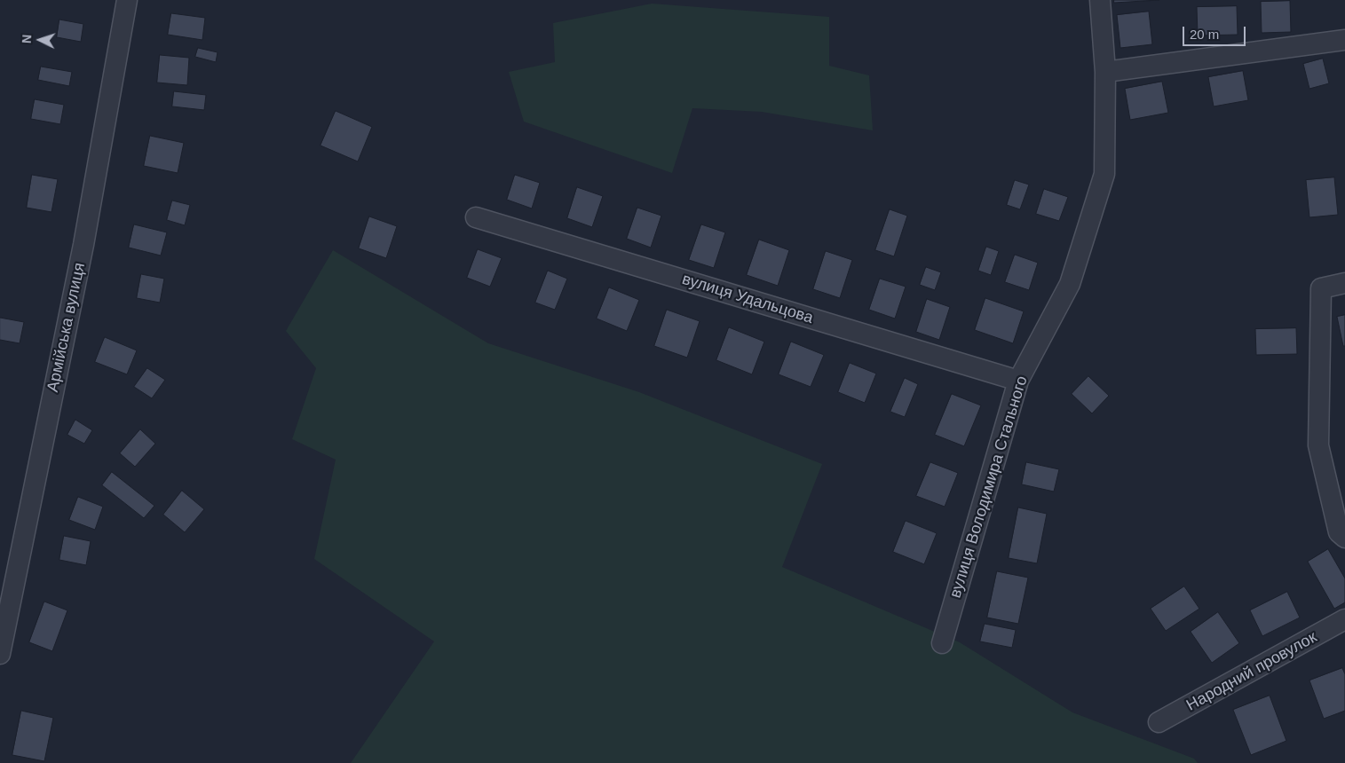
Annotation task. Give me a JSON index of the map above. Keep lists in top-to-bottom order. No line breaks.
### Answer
{"streets":{"street":["вулиця Удальцова","Армійська вулиця","вулиця Володимира Стального","Народний провулок"]},"crossings":[["вулиця Удальцова","вулиця Володимира Стального"]],"scale_bar":"20 m","north":"left"}
